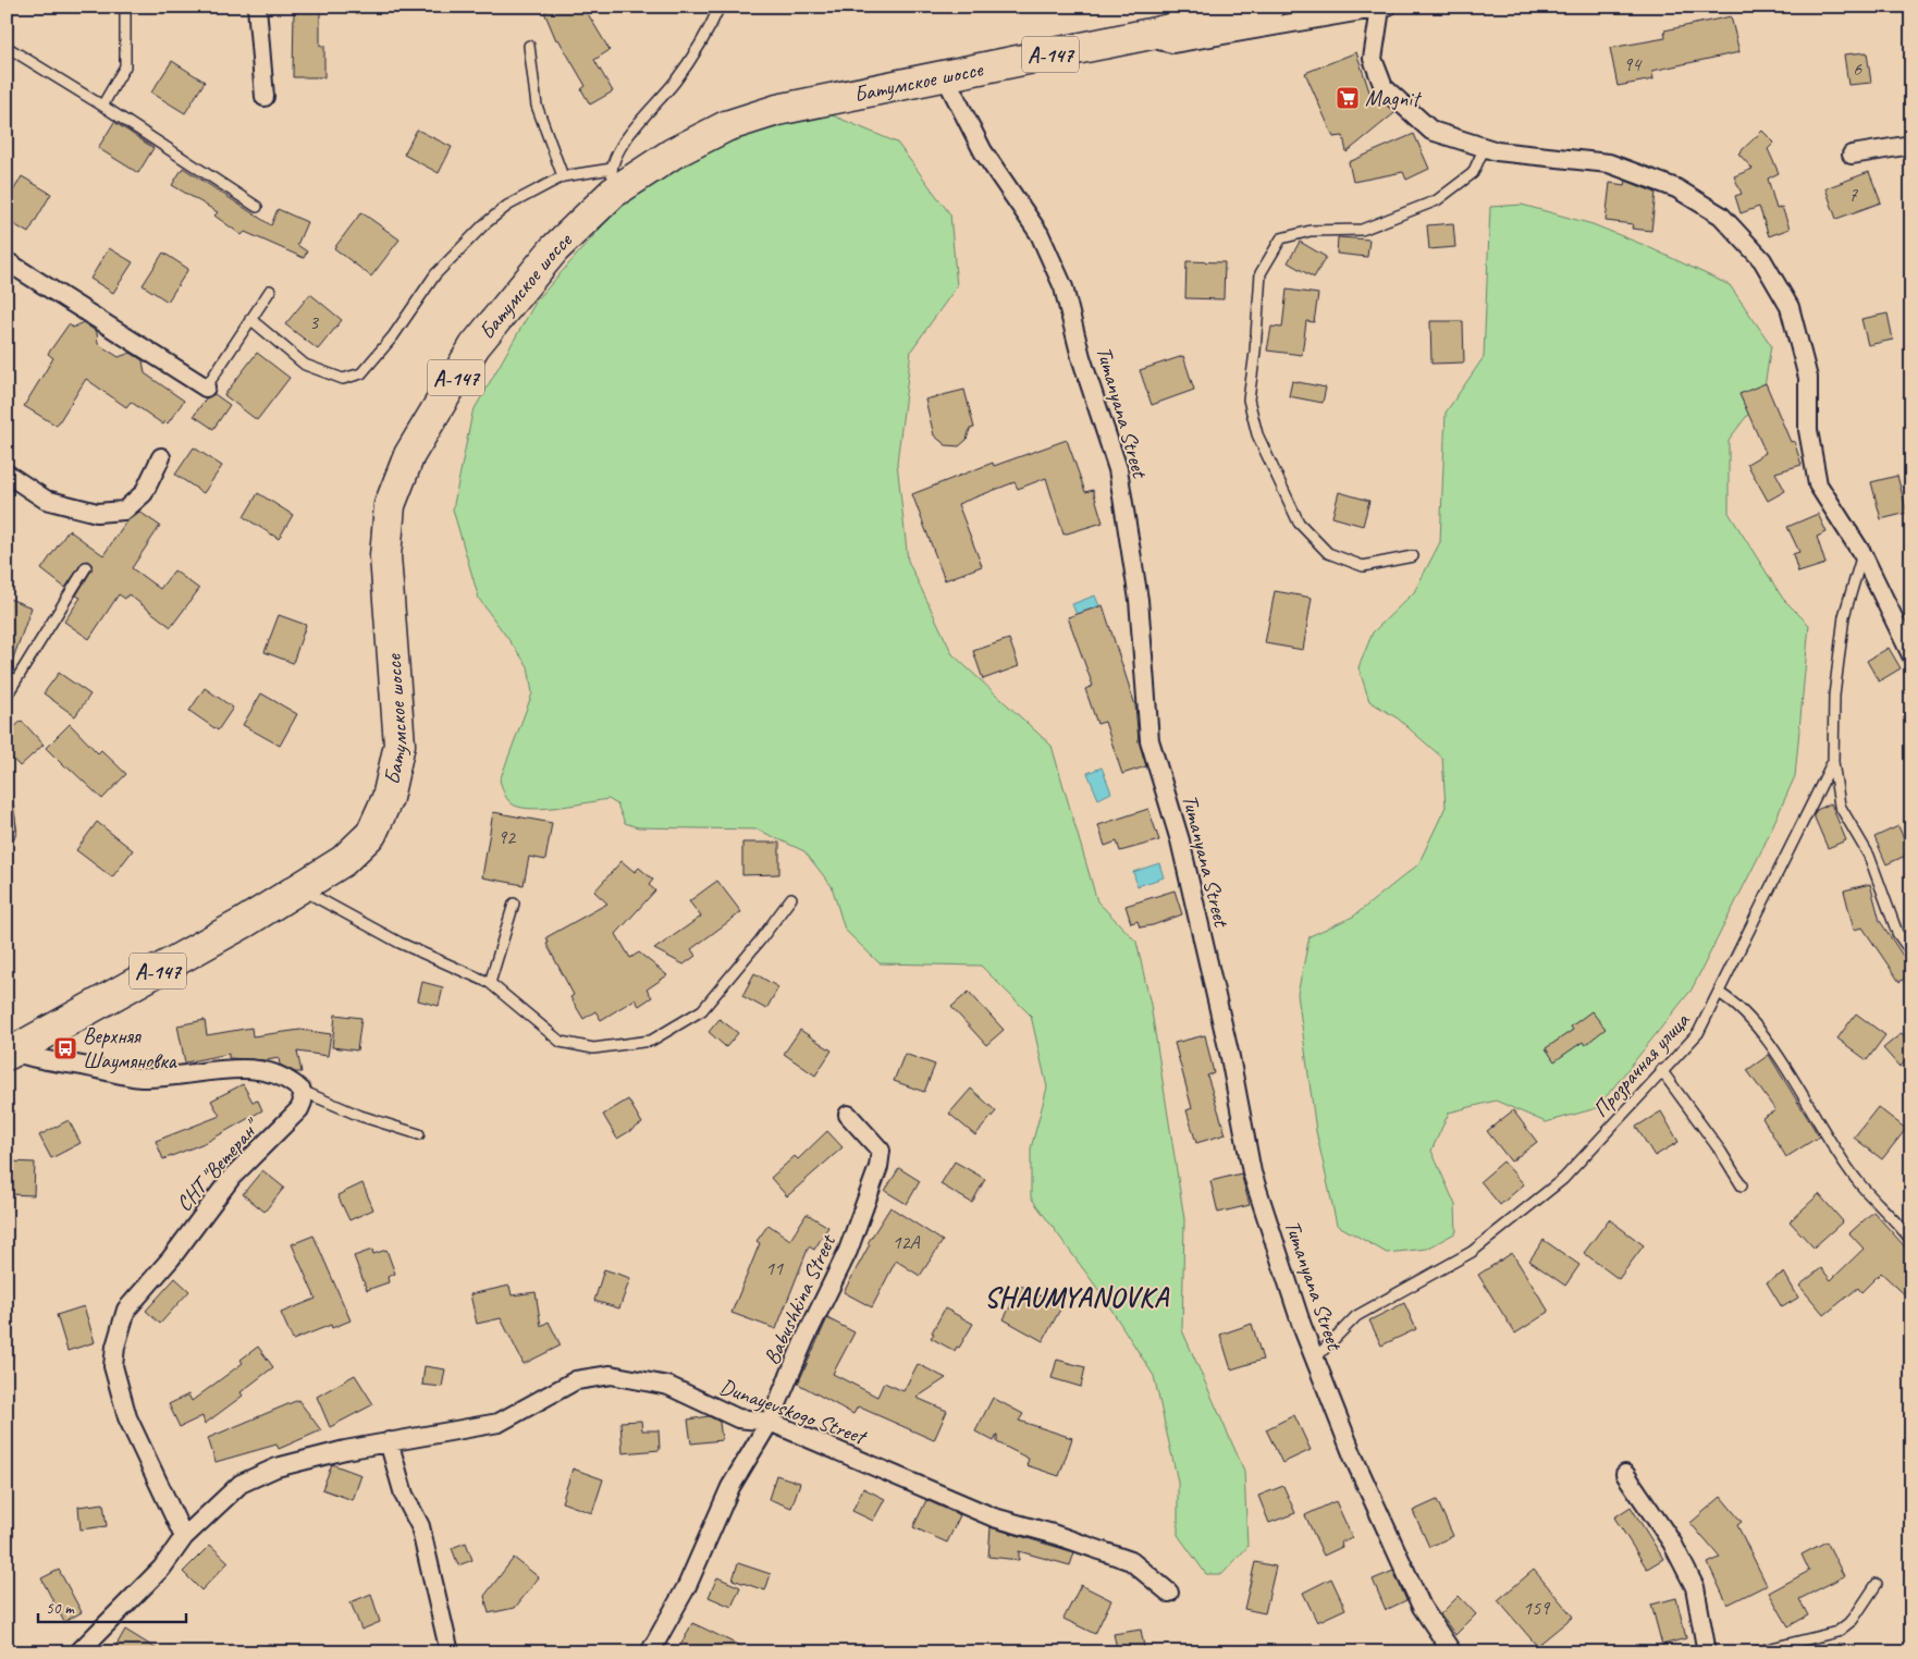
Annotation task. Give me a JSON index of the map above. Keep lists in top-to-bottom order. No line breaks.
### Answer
{"streets":{"highway":["А-147","Батумское шоссе"],"street":["Tumanyana Street","СНТ \"Ветеран\"","Babushkina Street","Dunayevskogo Street"],"lane":["Прозрачная улица"]},"crossings":[["Батумское шоссе","Tumanyana Street"],["Tumanyana Street","Прозрачная улица"],["СНТ \"Ветеран\"","Dunayevskogo Street"],["Babushkina Street","Dunayevskogo Street"]],"districts":["SHAUMYANOVKA"],"places":{"supermarket":["Magnit"],"bus stop":["Верхняя Шаумяновка"]},"house_numbers":["94","6","7","3","92","12А","11","159"],"scale_bar":"50 m"}
